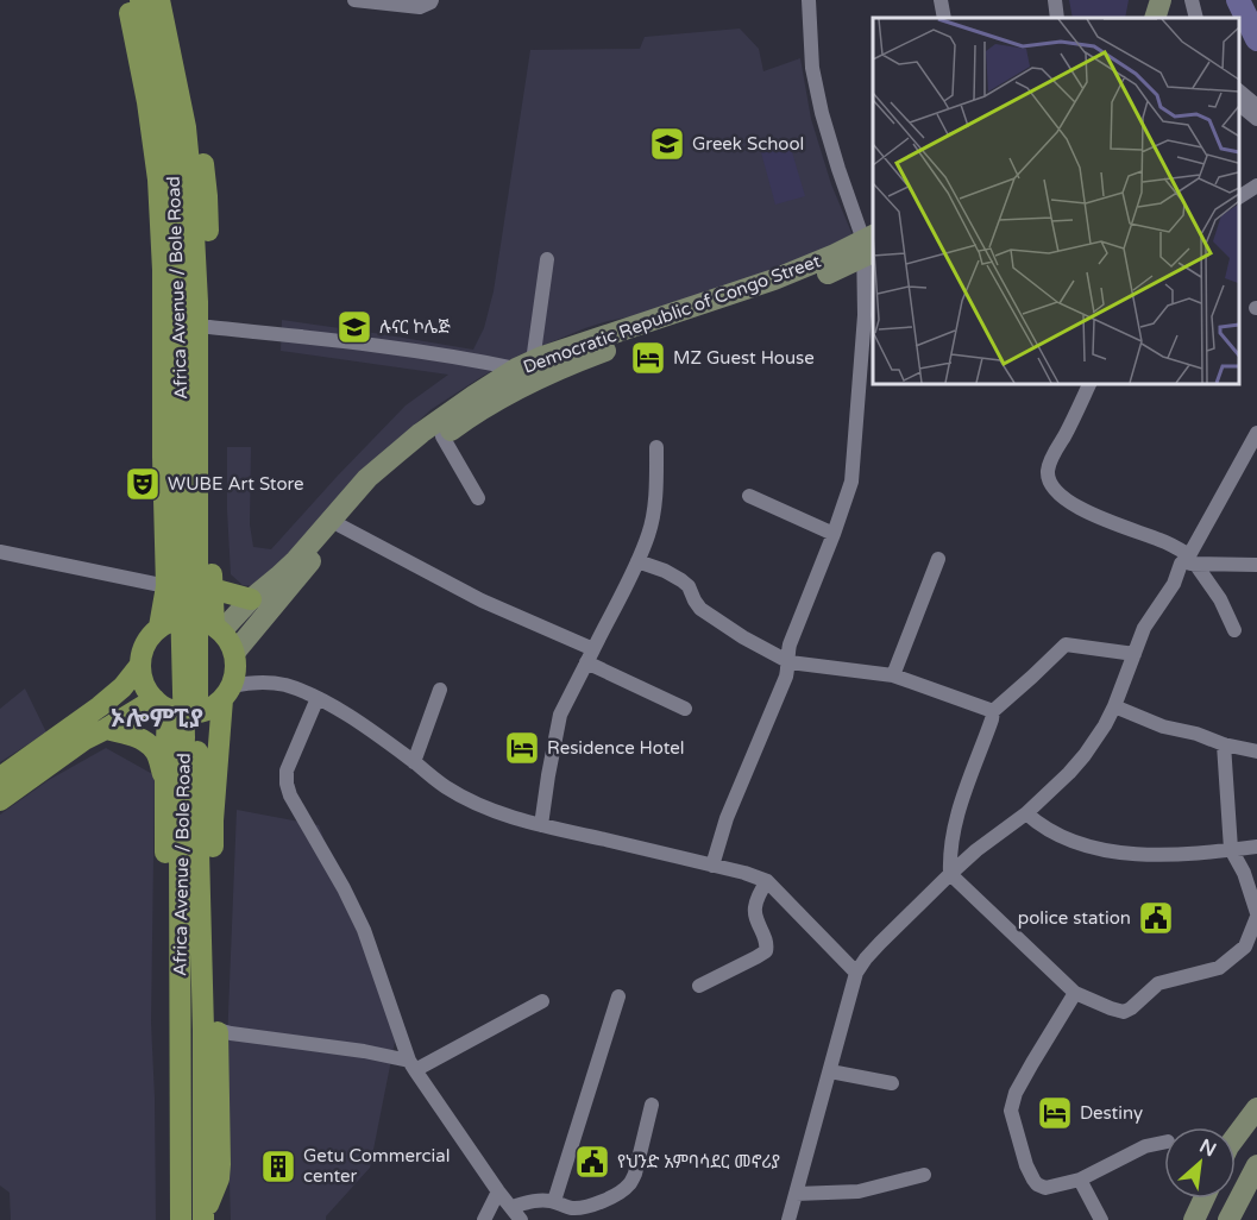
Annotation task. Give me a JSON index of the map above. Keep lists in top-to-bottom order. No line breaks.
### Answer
{"streets":{"main road":["Africa Avenue / Bole Road","Democratic Republic of Congo Street"]},"districts":["ኦሎምፒያ"],"places":{"school or university":["Greek School","ሉናር ኮሌጅ"],"hotel":["MZ Guest House","Residence Hotel","Destiny"],"theatre":["WUBE Art Store"],"public building":["police station","የህንድ አምባሳደር መኖሪያ"],"building":["Getu Commercial center"]},"north":"top right"}
